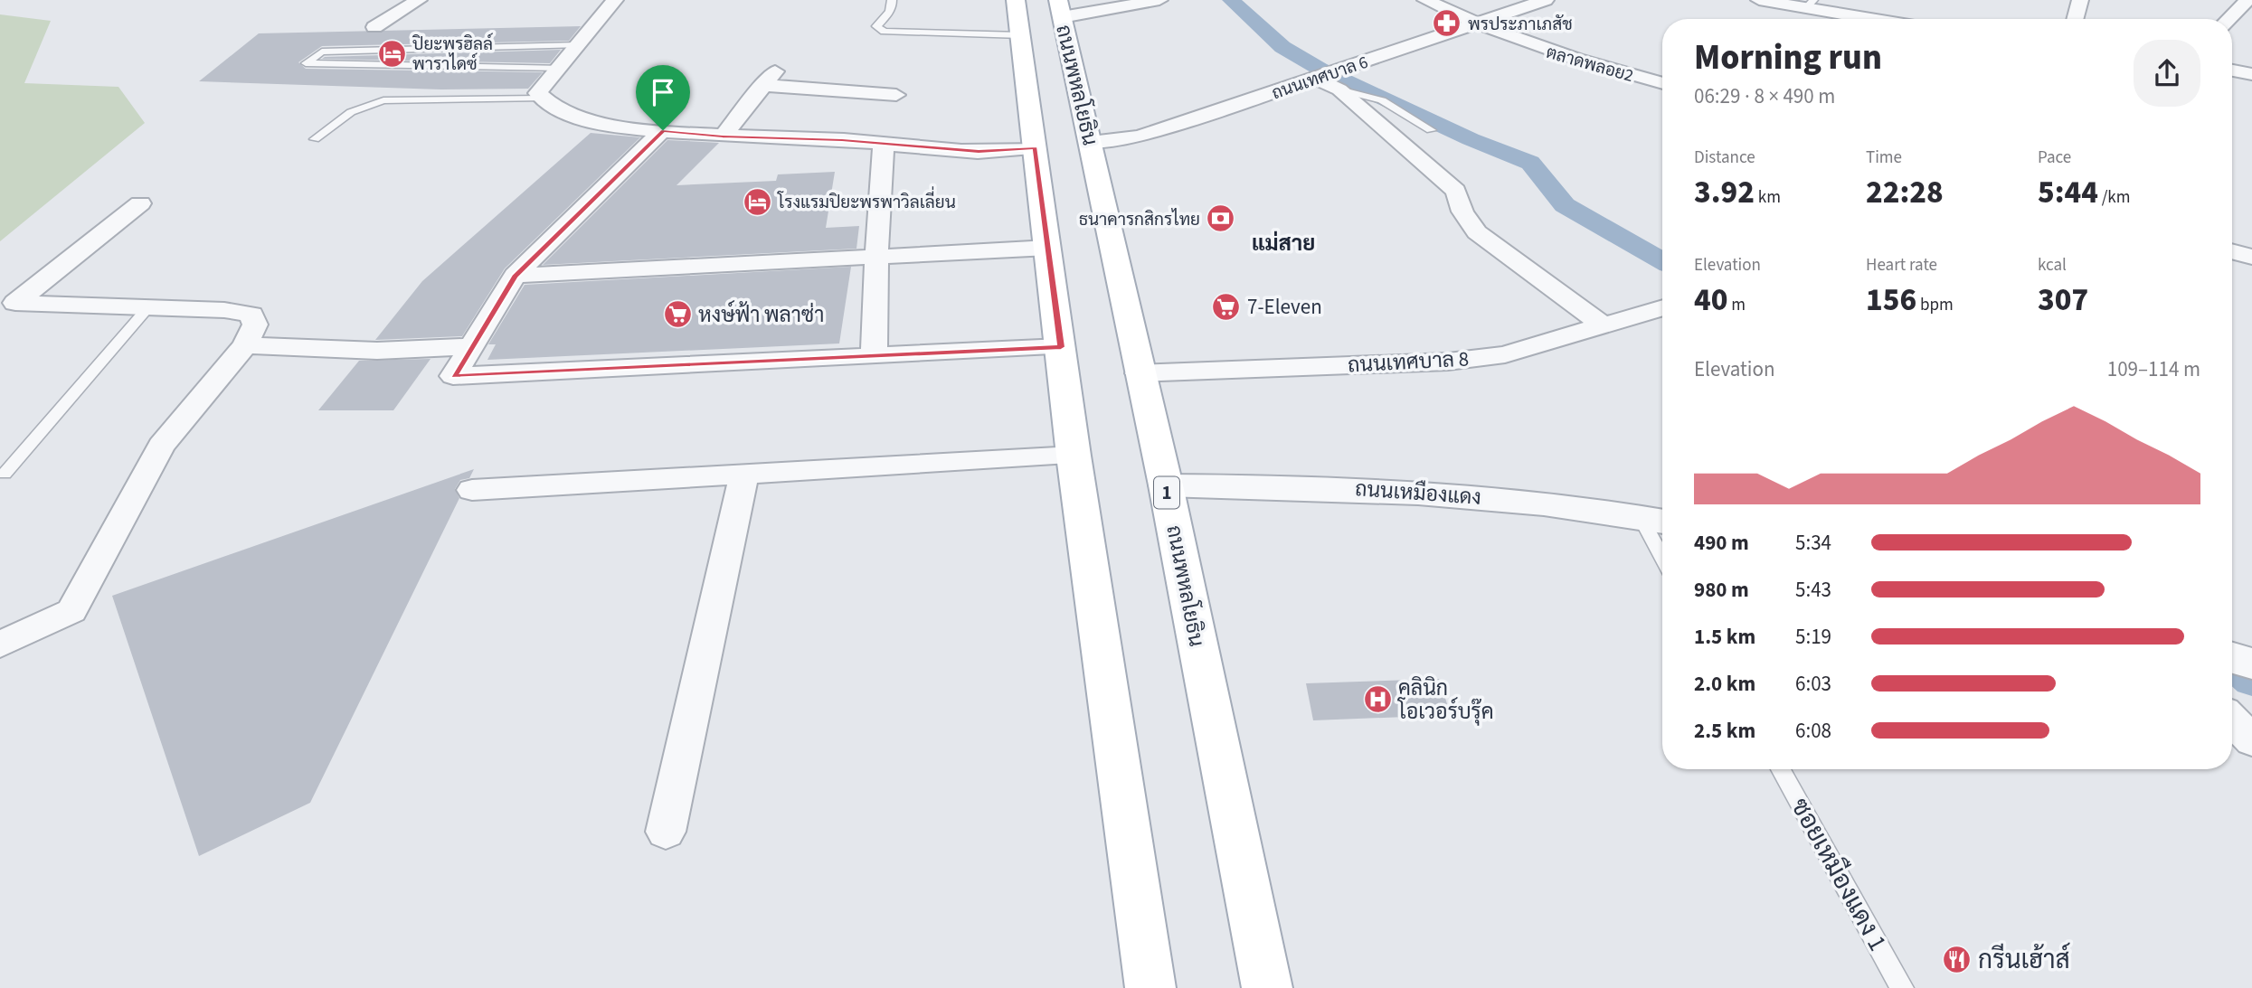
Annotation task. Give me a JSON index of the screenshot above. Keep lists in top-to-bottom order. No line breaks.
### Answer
{"streets":{"main road":["ถนนพหลโยธิน","1"],"street":["ตลาดพลอย2","ถนนเทศบาล 6","ถนนเทศบาล 8","ถนนเหมืองแดง"],"lane":["ซอยเหมืองแดง 1"]},"crossings":[["ตลาดพลอย2","ถนนเทศบาล 6"],["ถนนเทศบาล 6","ถนนพหลโยธิน"],["ถนนพหลโยธิน","ถนนเทศบาล 8"],["ถนนพหลโยธิน","ถนนเหมืองแดง"]],"districts":["แม่สาย"],"places":{"pharmacy":["พรประภาเภสัช"],"hotel":["ปิยะพรฮิลล์ พาราไดซ์","โรงแรมปิยะพรพาวิลเลี่ยน"],"bank":["ธนาคารกสิกรไทย"],"supermarket":["7-Eleven","หงษ์ฟ้า พลาซ่า"],"hospital":["คลินิก โอเวอร์บรุ๊ค"],"restaurant":["กรีนเฮ้าส์"]},"page":{"heading":["Morning run","06:29 · 8 × 490 m"],"stats":[["Distance","3.92 km"],["Time","22:28"],["Pace","5:44 /km"],["Elevation","40 m"],["Heart rate","156 bpm"],["kcal","307"]],"chart":["Elevation","109–114 m"],"list":[{"name":"490 m","note":"5:34"},{"name":"980 m","note":"5:43"},{"name":"1.5 km","note":"5:19"},{"name":"2.0 km","note":"6:03"},{"name":"2.5 km","note":"6:08"}]}}
